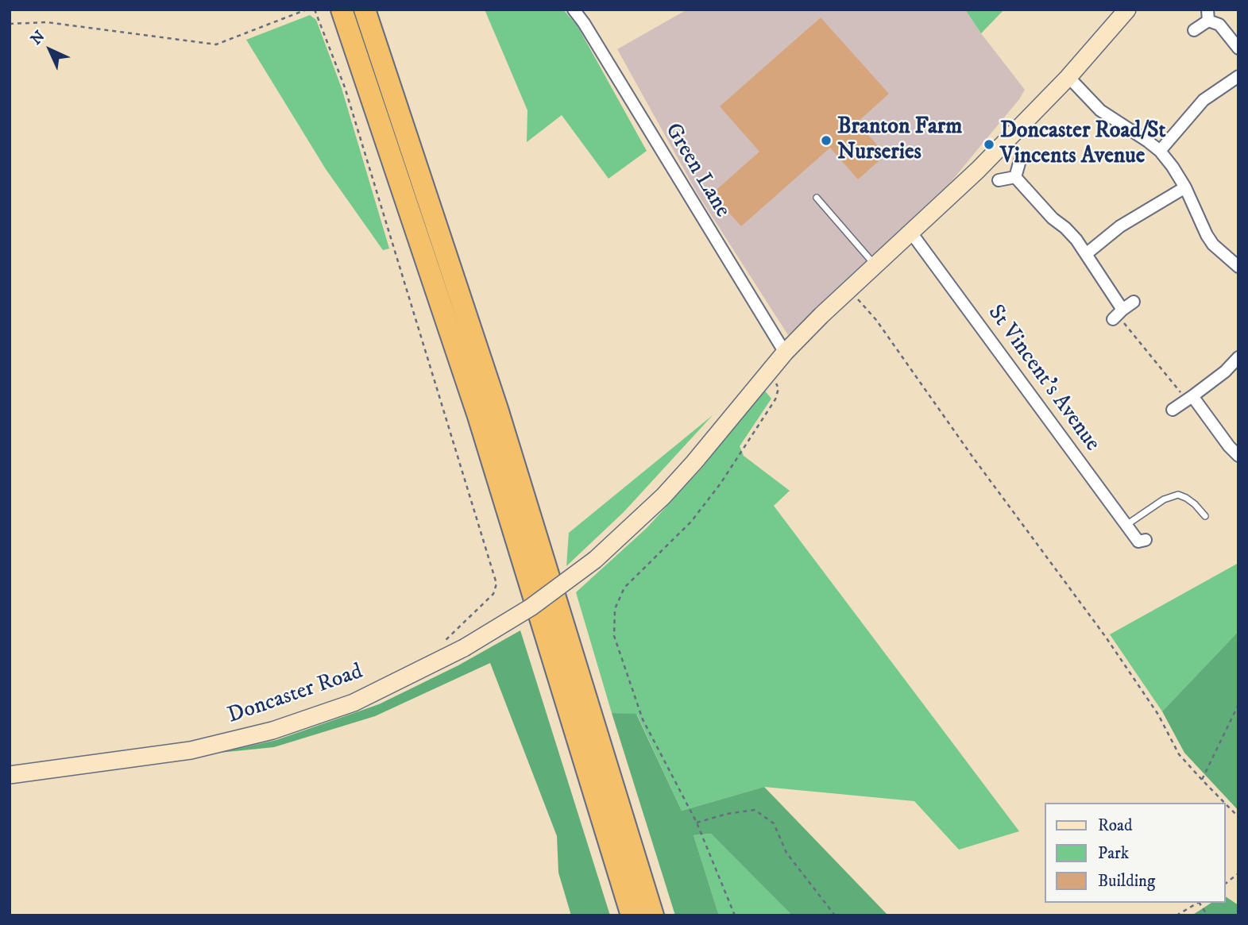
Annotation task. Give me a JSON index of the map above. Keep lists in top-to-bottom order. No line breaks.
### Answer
{"streets":{"main road":["Doncaster Road"],"street":["Green Lane","St Vincent's Avenue"]},"crossings":[["Green Lane","Doncaster Road"],["St Vincent's Avenue","Doncaster Road"]],"places":["Branton Farm Nurseries","Doncaster Road/St Vincents Avenue"],"legend":["Road","Park","Building"],"north":"top left"}
